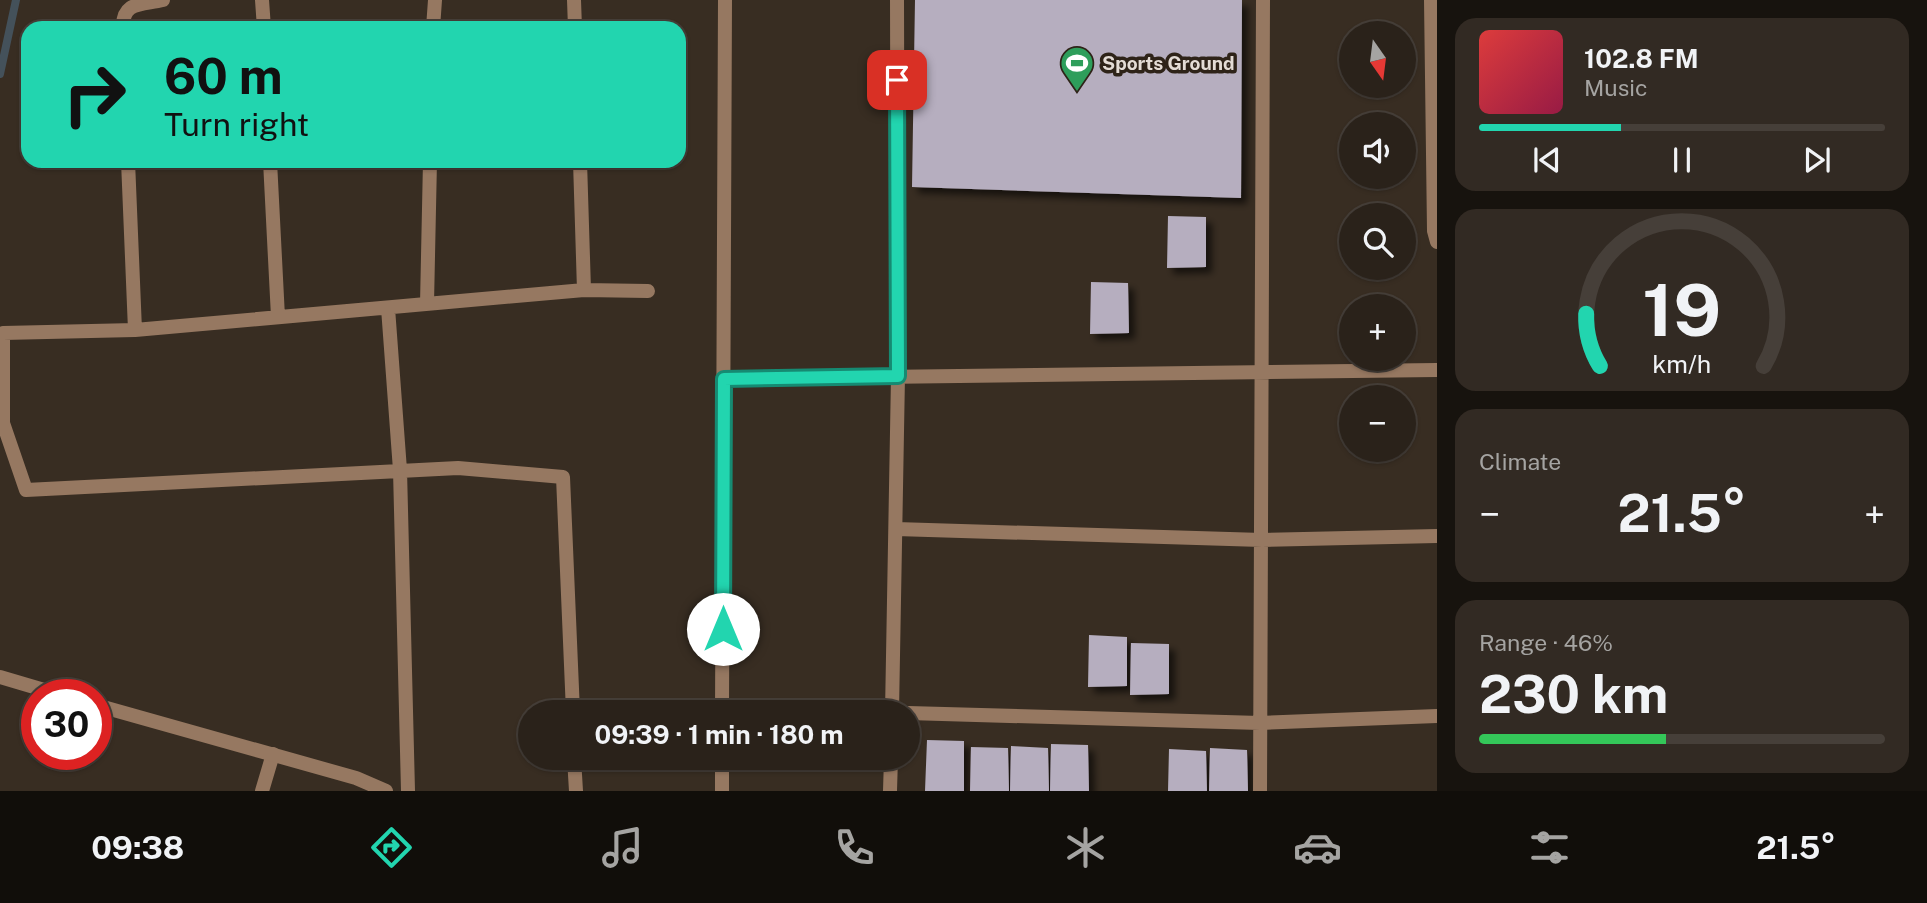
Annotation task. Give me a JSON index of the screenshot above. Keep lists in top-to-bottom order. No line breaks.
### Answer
{"places":{"sports":["Sports Ground"]},"north":"bottom","page":{"map_buttons":["+","−"],"turn":["60 m","Turn right"],"song":["102.8 FM","Music"],"tile":["Climate",["Range · 46%","230 km"]],"heat":["−","21.5°","+"],"limit":"30","trip":"09:39 · 1 min · 180 m","tabs":["09:38","21.5°"],"gauge":["19","km/h"]}}
